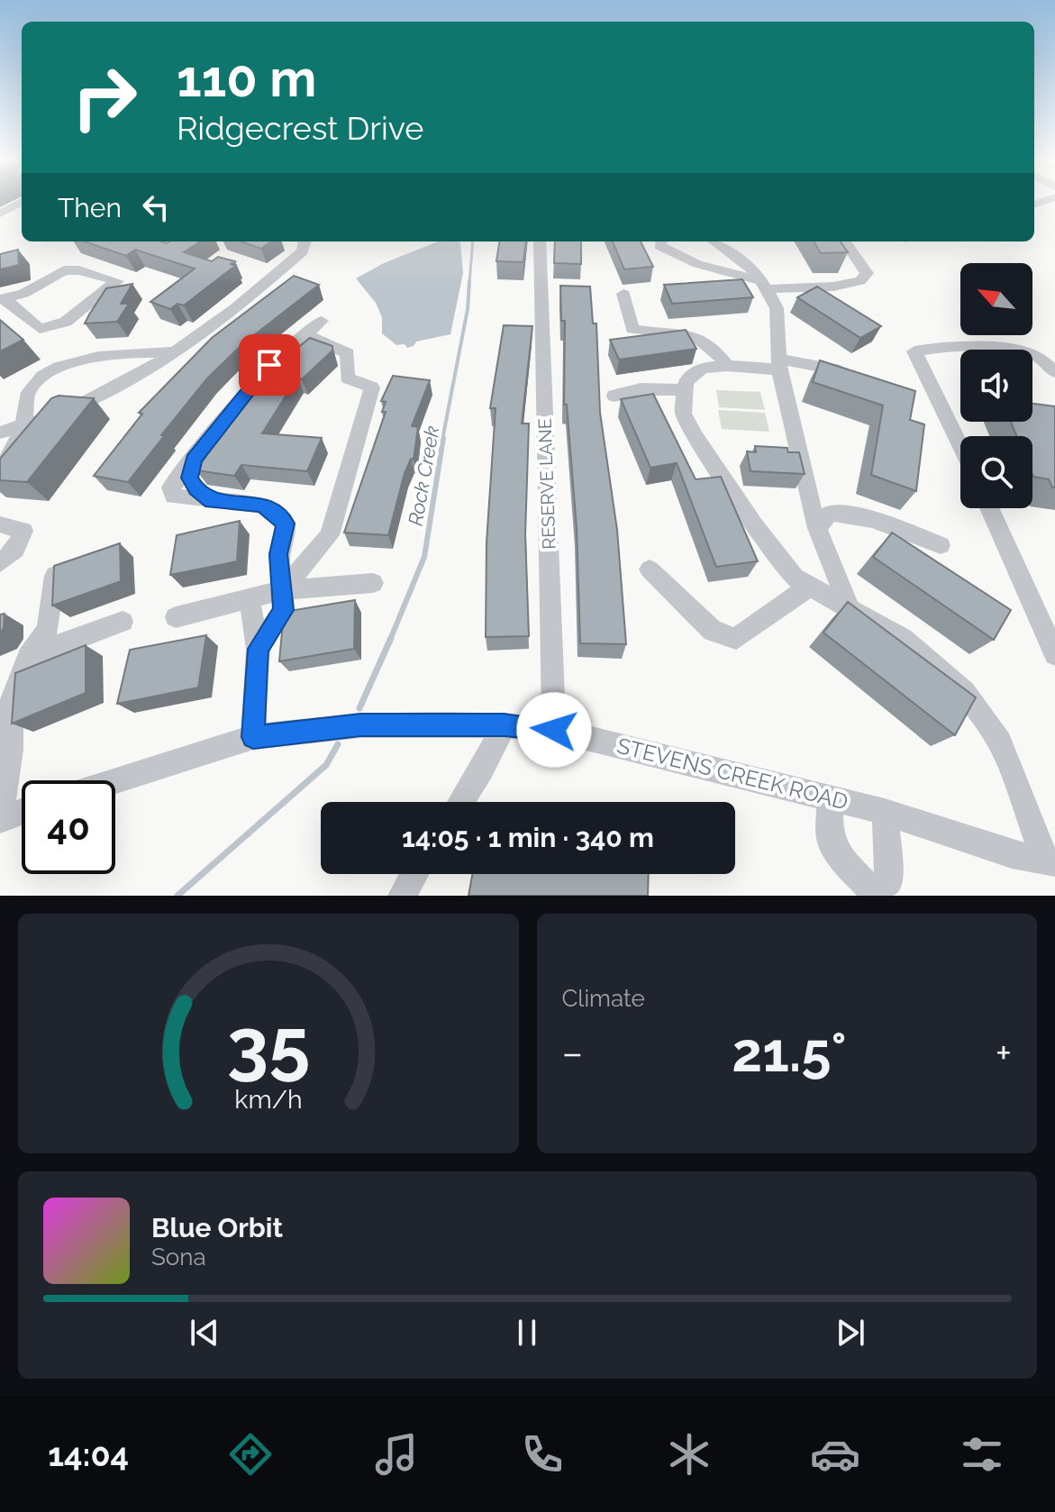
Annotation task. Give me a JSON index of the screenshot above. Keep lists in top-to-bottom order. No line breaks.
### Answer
{"streets":{"street":["RESERVE LANE","STEVENS CREEK ROAD"]},"crossings":[["RESERVE LANE","STEVENS CREEK ROAD"]],"water":["Rock Creek"],"north":"top left","page":{"turn":["110 m","Ridgecrest Drive"],"then":"Then","limit":"40","trip":"14:05 · 1 min · 340 m","tile":"Climate","heat":["−","21.5°","+"],"song":["Blue Orbit","Sona"],"tabs":"14:04","gauge":["35","km/h"]}}
